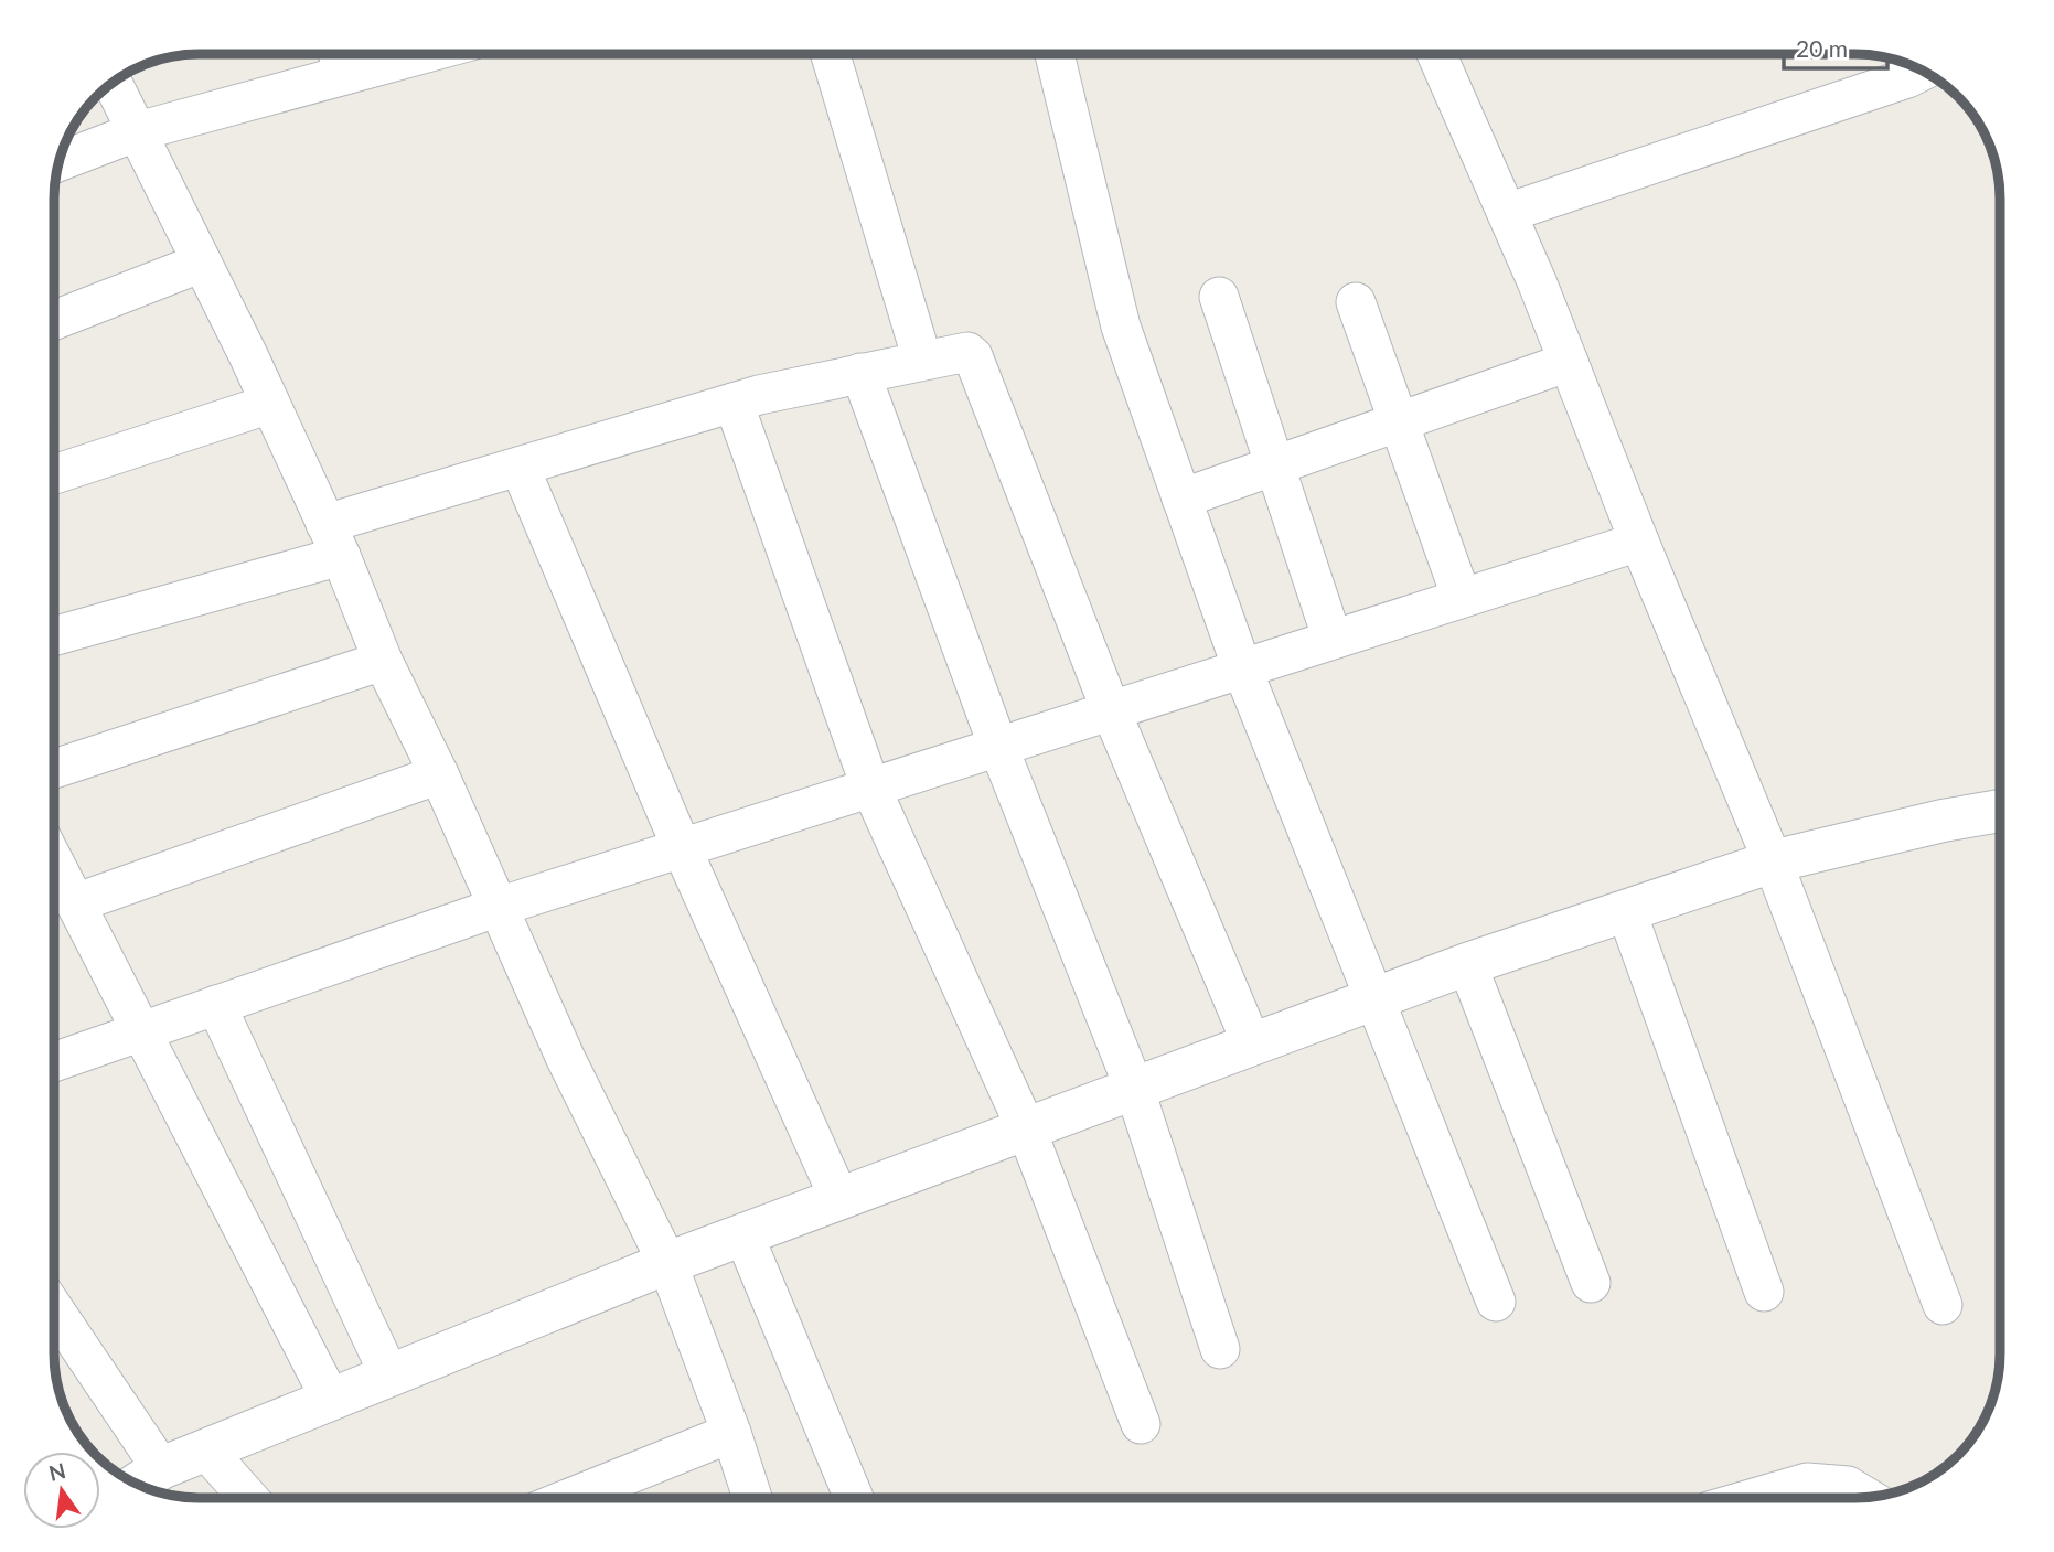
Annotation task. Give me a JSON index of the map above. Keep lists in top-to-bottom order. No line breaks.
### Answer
{"scale_bar":"20 m","north":"top"}
